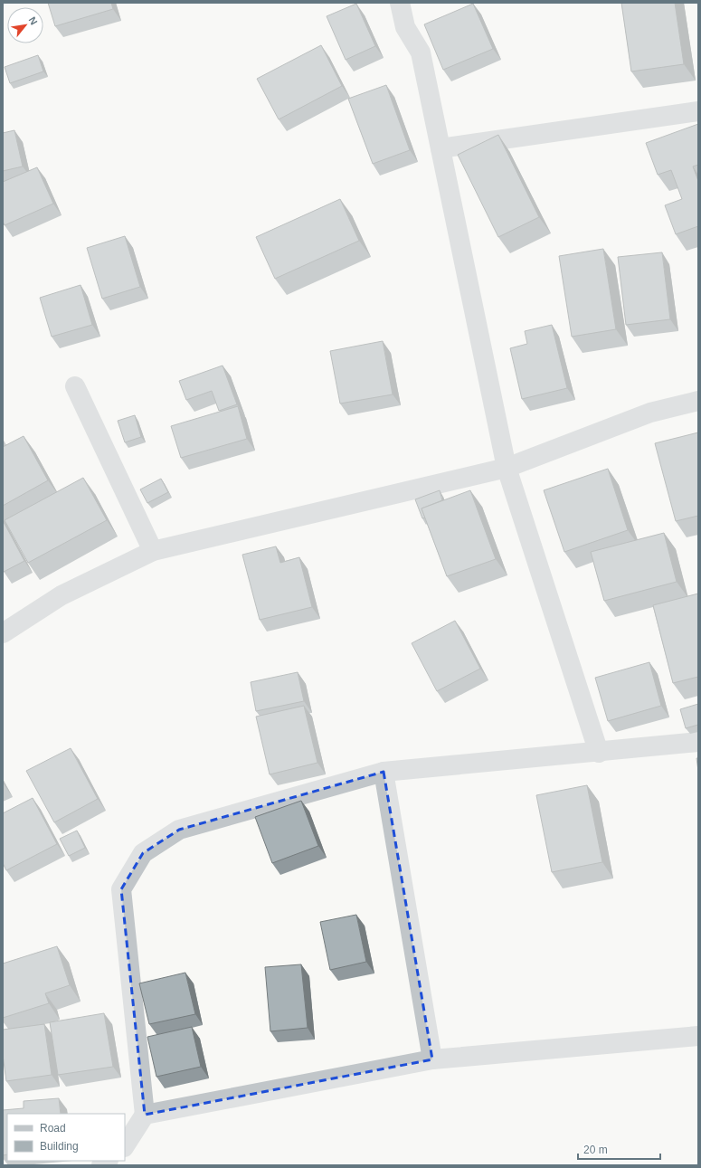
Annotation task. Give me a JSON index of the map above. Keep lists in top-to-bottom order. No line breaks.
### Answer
{"legend":["Road","Building"],"scale_bar":"20 m","north":"top right"}
